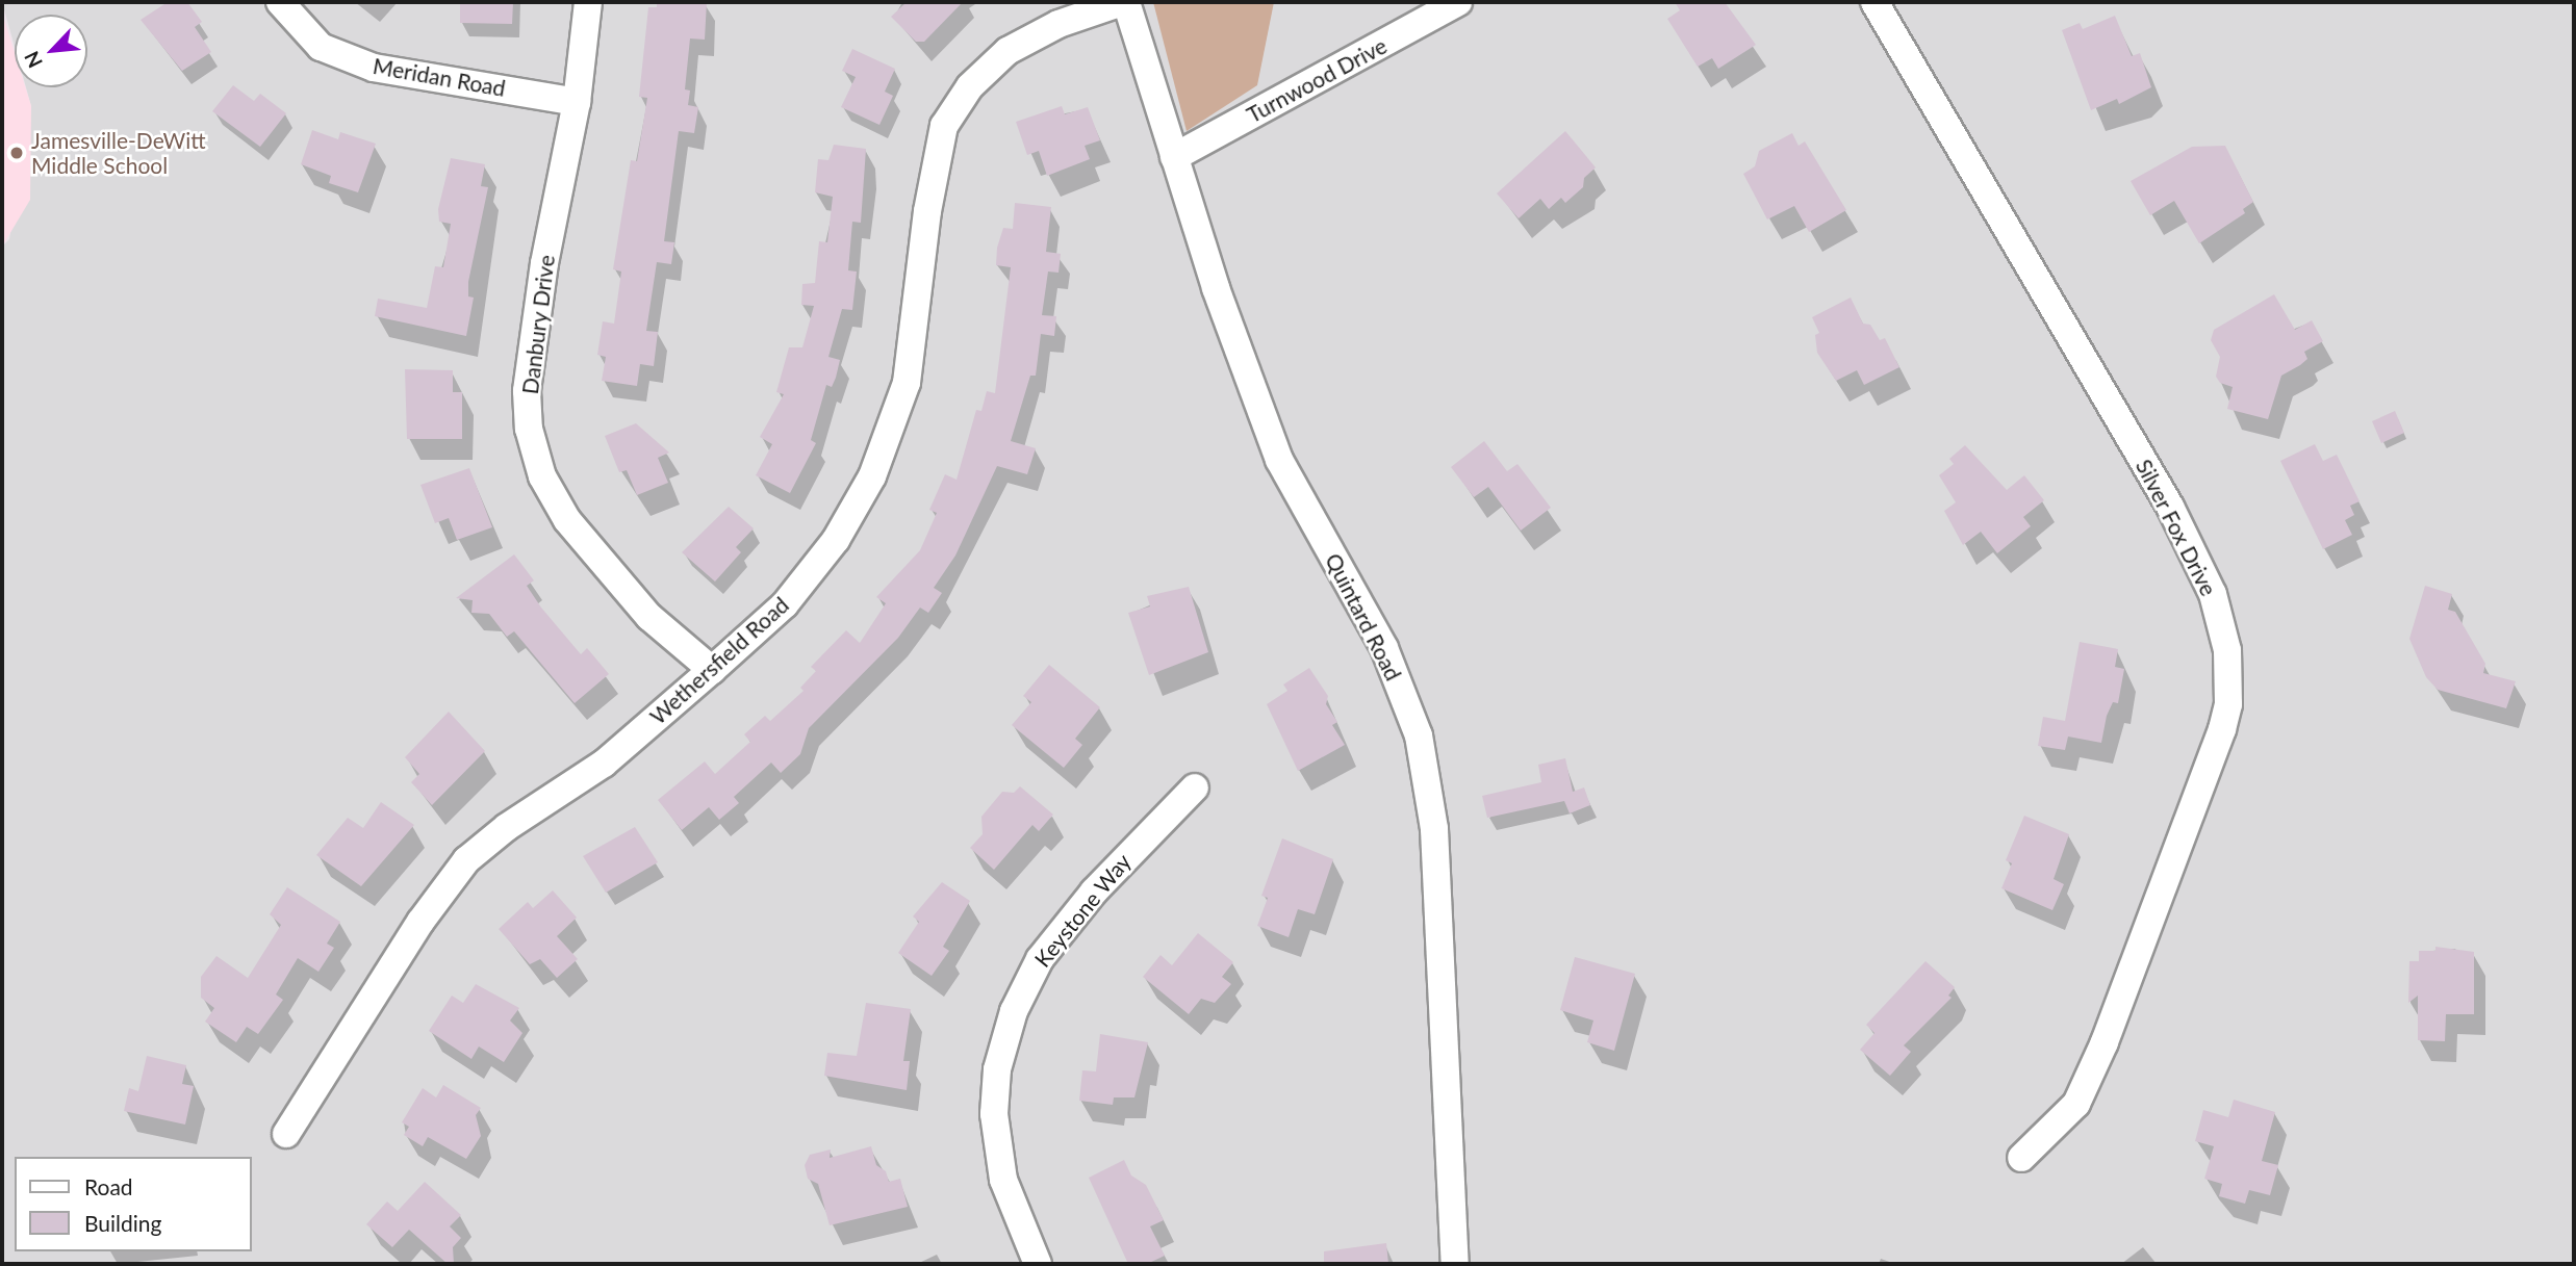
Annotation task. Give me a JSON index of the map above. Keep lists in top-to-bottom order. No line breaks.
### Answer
{"streets":{"street":["Meridan Road","Turnwood Drive","Danbury Drive","Silver Fox Drive","Quintard Road","Wethersfield Road","Keystone Way"]},"crossings":[["Meridan Road","Danbury Drive"],["Turnwood Drive","Quintard Road"],["Danbury Drive","Wethersfield Road"],["Quintard Road","Wethersfield Road"]],"places":["Jamesville-DeWitt Middle School"],"legend":["Road","Building"],"north":"bottom left"}
